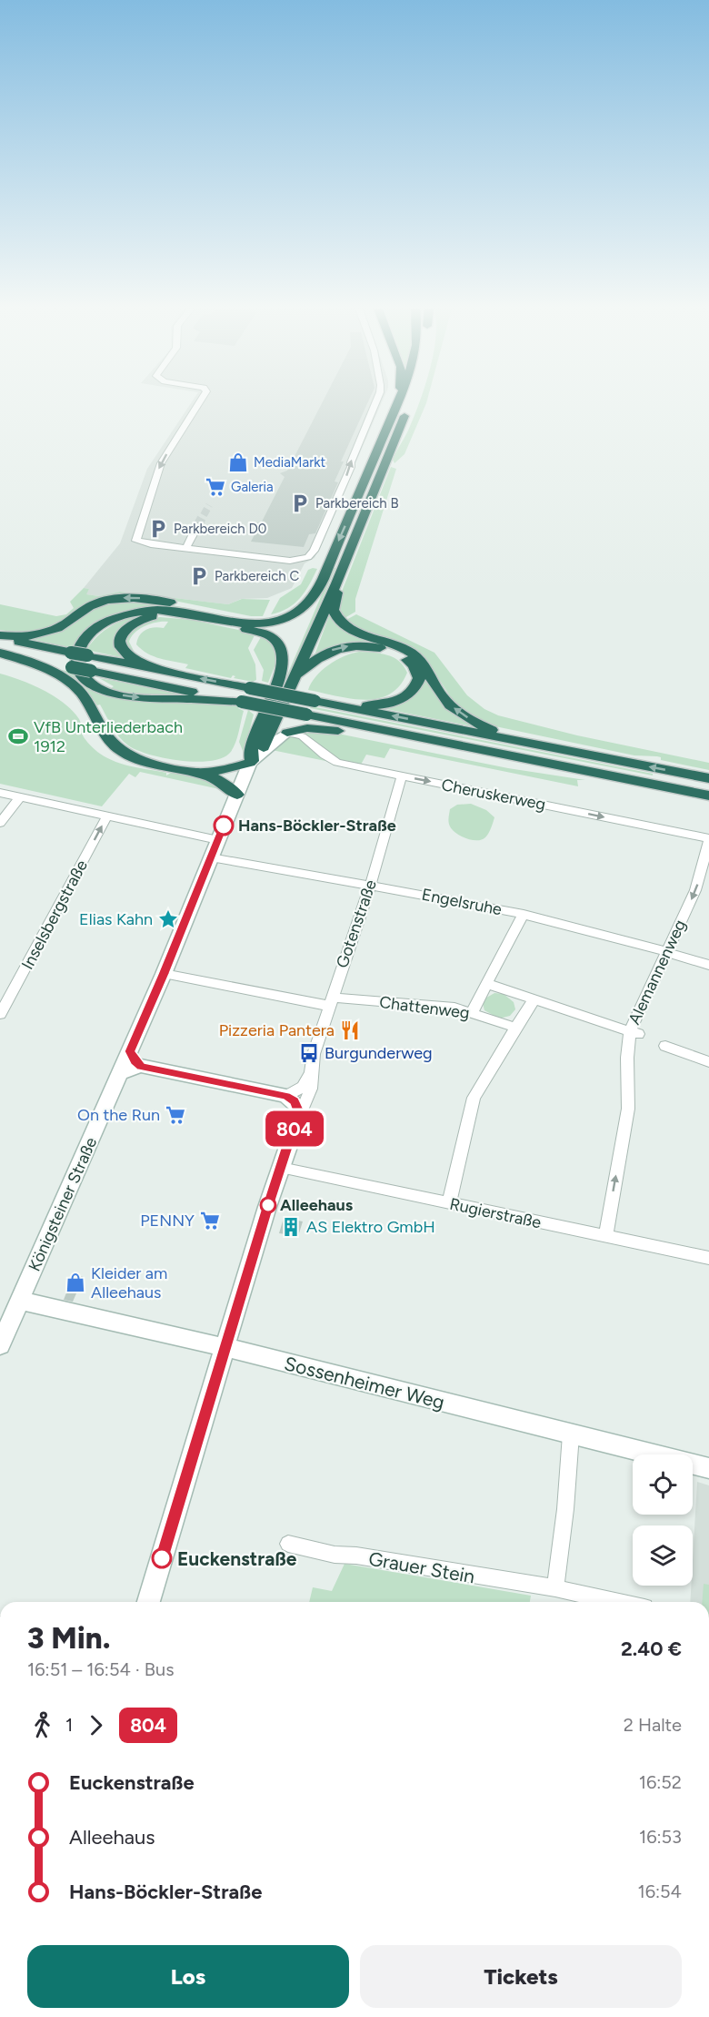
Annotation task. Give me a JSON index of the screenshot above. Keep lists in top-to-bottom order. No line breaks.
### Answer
{"streets":{"main road":["Gotenstraße","Königsteiner Straße","Sossenheimer Weg"],"street":["Cheruskerweg","Engelsruhe","Inselsbergstraße","Alemannenweg","Chattenweg","Rugierstraße","Grauer Stein"]},"crossings":[["Cheruskerweg","Gotenstraße"],["Cheruskerweg","Alemannenweg"],["Engelsruhe","Gotenstraße"],["Engelsruhe","Alemannenweg"],["Engelsruhe","Königsteiner Straße"],["Gotenstraße","Chattenweg"],["Gotenstraße","Rugierstraße"],["Gotenstraße","Sossenheimer Weg"],["Alemannenweg","Rugierstraße"],["Chattenweg","Königsteiner Straße"],["Königsteiner Straße","Sossenheimer Weg"]],"one_way":["Cheruskerweg","Inselsbergstraße"],"places":{"shop":["MediaMarkt","Kleider am Alleehaus"],"supermarket":["Galeria","On the Run","PENNY"],"parking":["Parkbereich B","Parkbereich D0","Parkbereich C"],"sports":["VfB Unterliederbach 1912"],"other":["Hans-Böckler-Straße","Alleehaus","Euckenstraße"],"place":["Elias Kahn"],"restaurant":["Pizzeria Pantera"],"bus stop":["Burgunderweg"],"building":["AS Elektro GmbH"]},"lines":["bus line 804"],"page":{"on_map":"804","heading":["3 Min.","16:51 – 16:54 · Bus","2.40 €"],"legs":["1","804","2 Halte"],"list":[{"name":"Euckenstraße","value":"16:52"},{"name":"Alleehaus","value":"16:53"},{"name":"Hans-Böckler-Straße","value":"16:54"}],"buttons":["Los","Tickets"]}}
